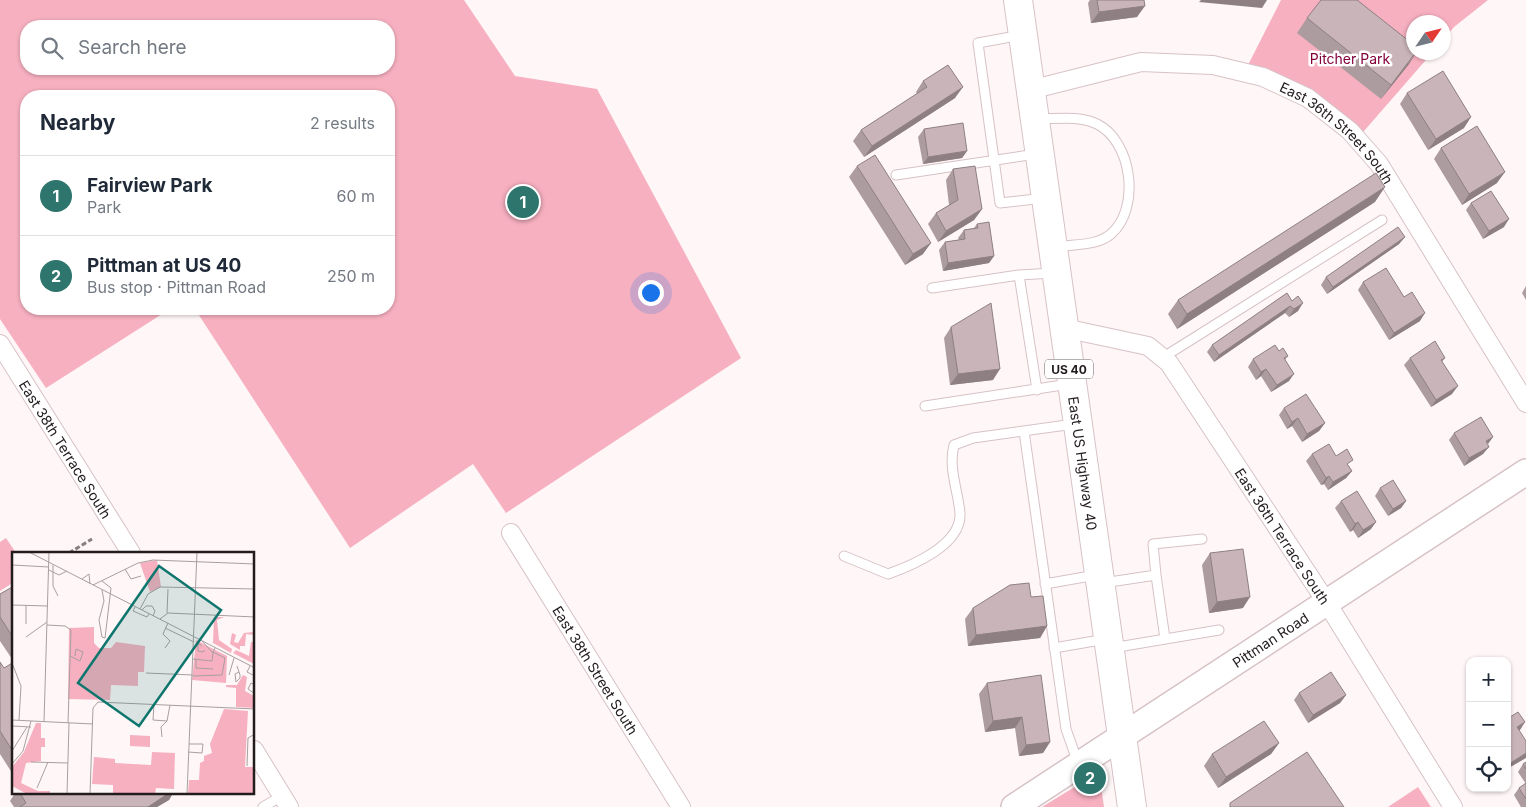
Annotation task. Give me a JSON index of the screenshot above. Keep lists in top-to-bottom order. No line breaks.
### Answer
{"streets":{"main road":["US 40","East US Highway 40"],"street":["East 36th Street South","East 38th Terrace South","East 36th Terrace South","Pittman Road","East 38th Street South"]},"crossings":[["East 36th Street South","East US Highway 40"],["East US Highway 40","East 36th Terrace South"],["East US Highway 40","Pittman Road"],["East 36th Terrace South","Pittman Road"]],"parks":["Pitcher Park"],"north":"top right","page":{"search":"Search here","heading":["Nearby","2 results"],"list":[{"mark":"1","name":"Fairview Park","note":"Park","value":"60 m"},{"mark":"2","name":"Pittman at US 40","note":"Bus stop · Pittman Road","value":"250 m"}],"pins":["1","2"],"map_buttons":["+","−"]}}
